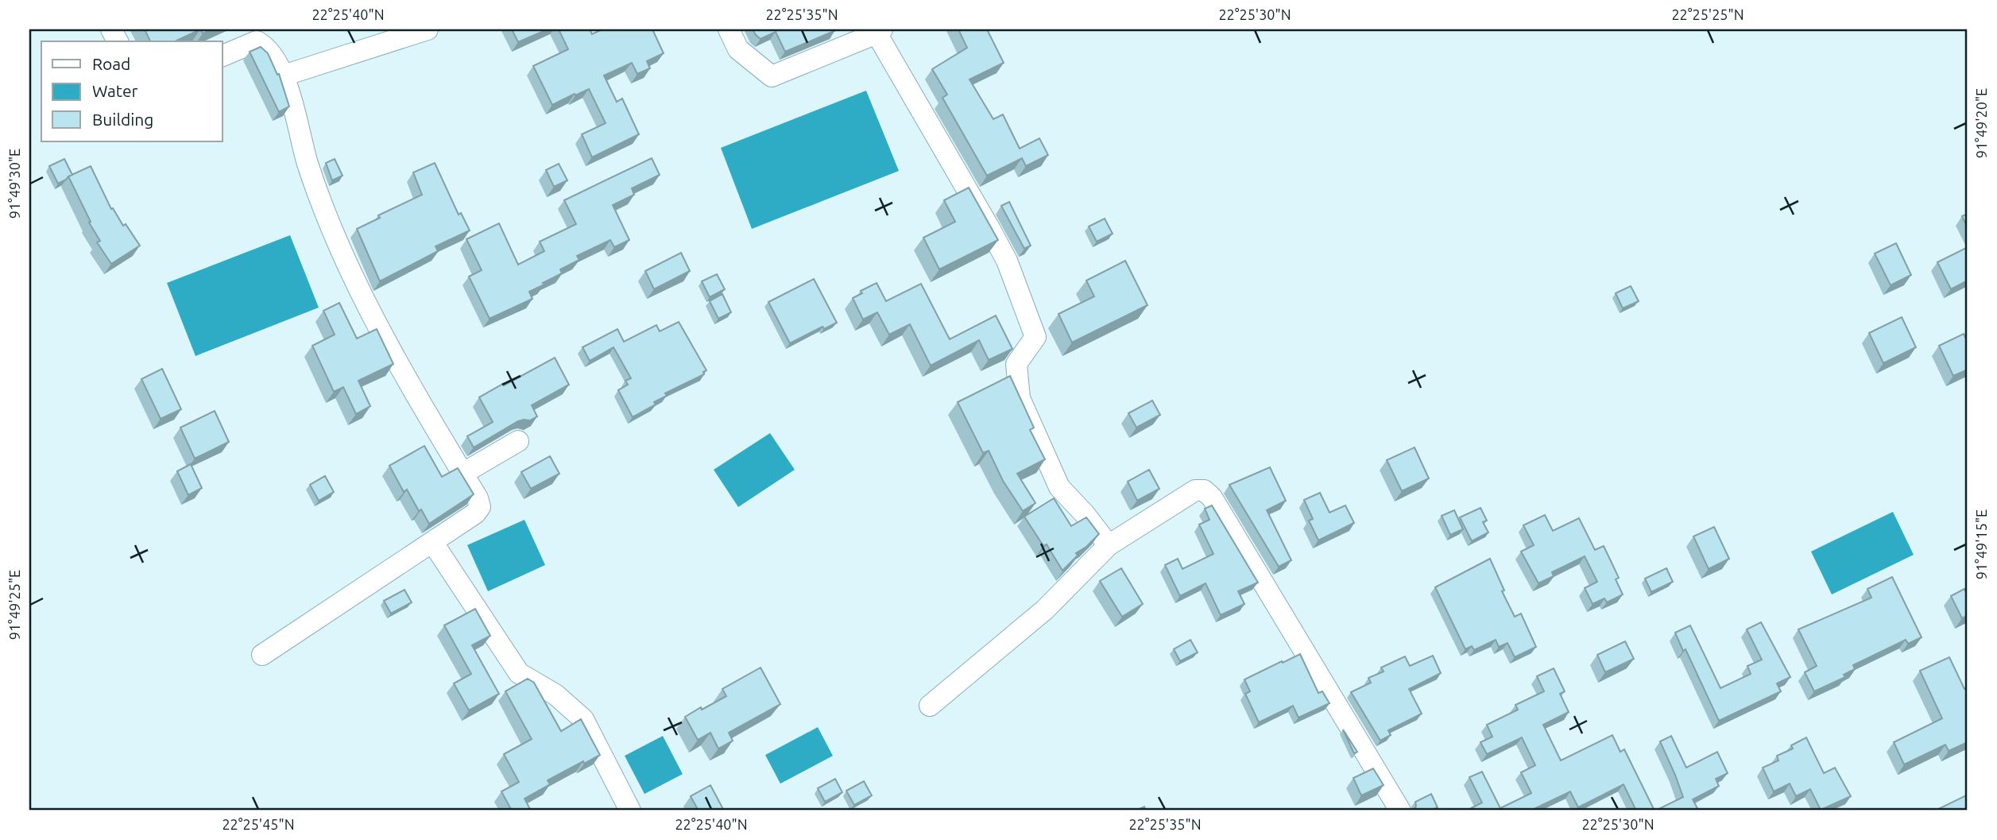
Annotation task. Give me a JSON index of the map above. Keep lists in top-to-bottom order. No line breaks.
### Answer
{"legend":["Road","Water","Building"],"coordinates":["22°25'40\"N","22°25'35\"N","22°25'30\"N","22°25'25\"N","91°49'20\"E","91°49'30\"E","91°49'15\"E","91°49'25\"E","22°25'45\"N"]}
